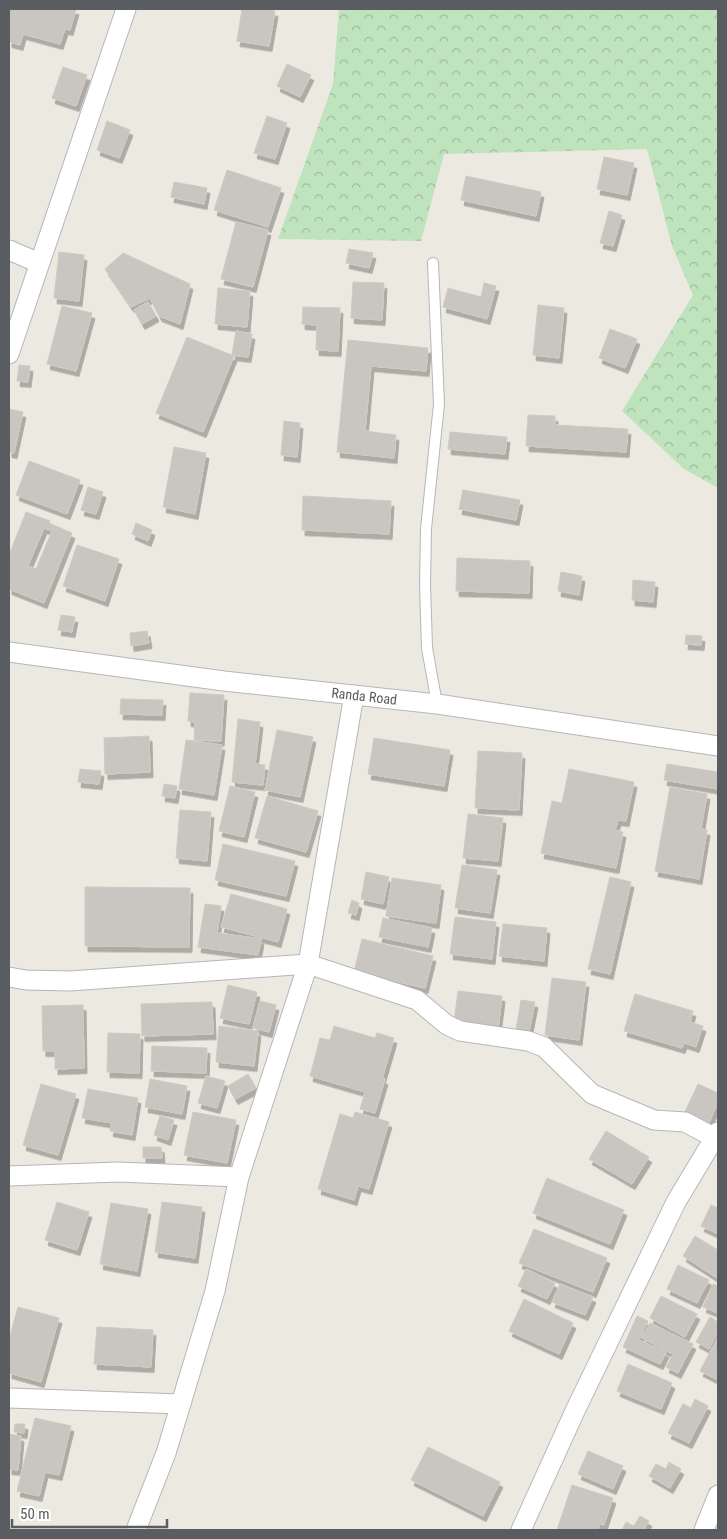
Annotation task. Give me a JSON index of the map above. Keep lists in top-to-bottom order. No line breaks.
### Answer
{"streets":{"street":["Randa Road"]},"scale_bar":"50 m"}
